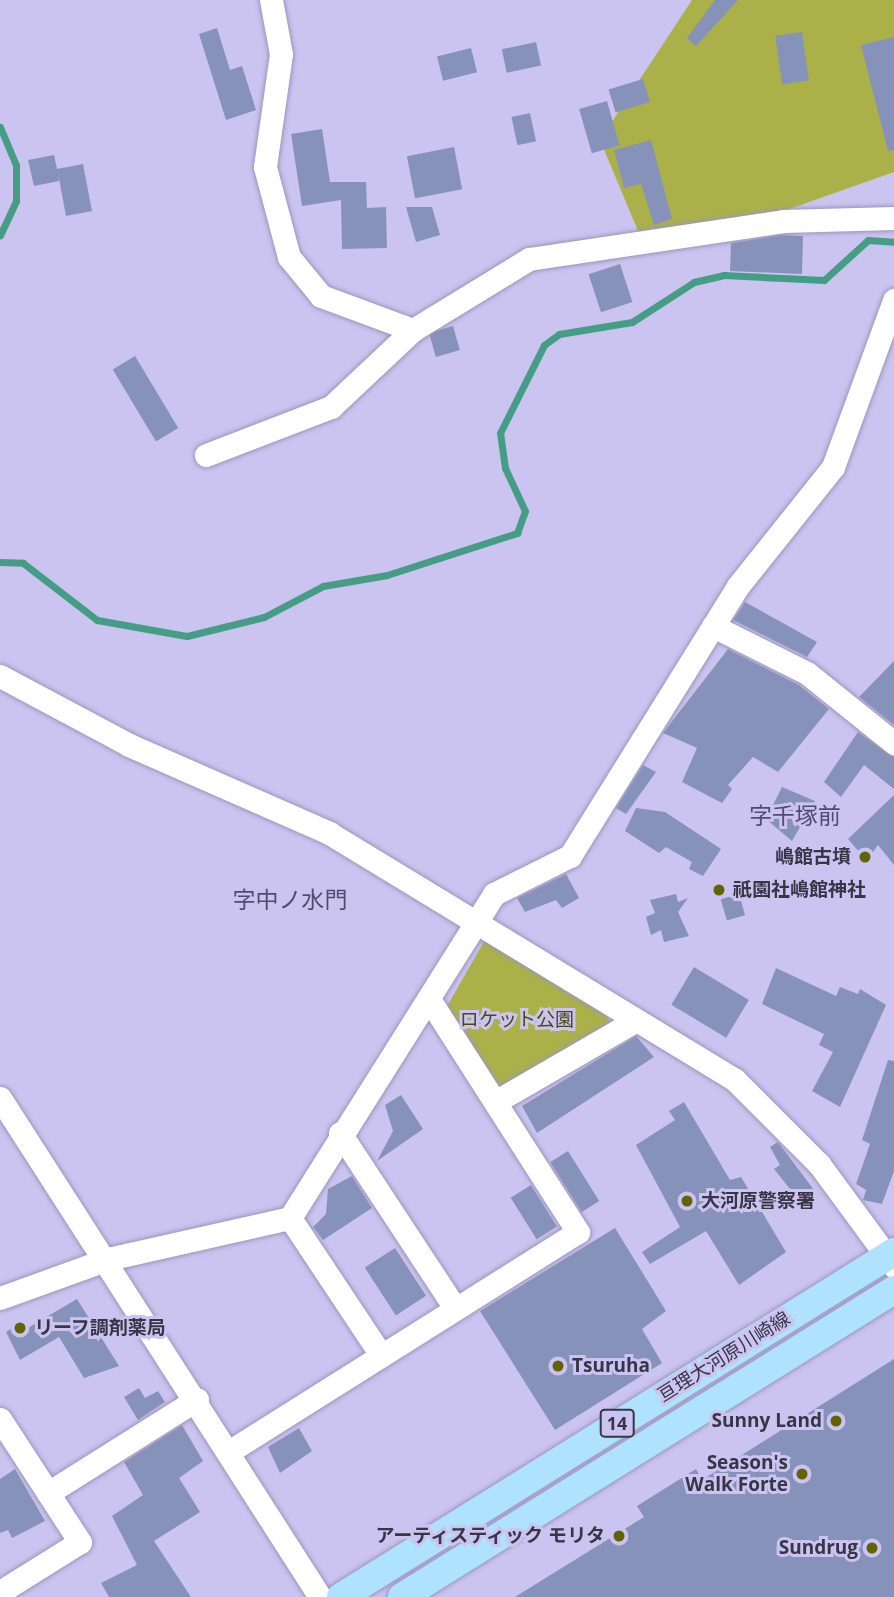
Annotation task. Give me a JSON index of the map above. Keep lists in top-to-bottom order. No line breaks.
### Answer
{"streets":{"main road":["亘理大河原川崎線","14"]},"districts":["字千塚前","字中ノ水門"],"parks":["ロケット公園"],"places":["嶋館古墳","祇園社嶋館神社","大河原警察署","リーフ調剤薬局","Tsuruha","Sunny Land","Season's Walk Forte","アーティスティック モリタ","Sundrug"]}
